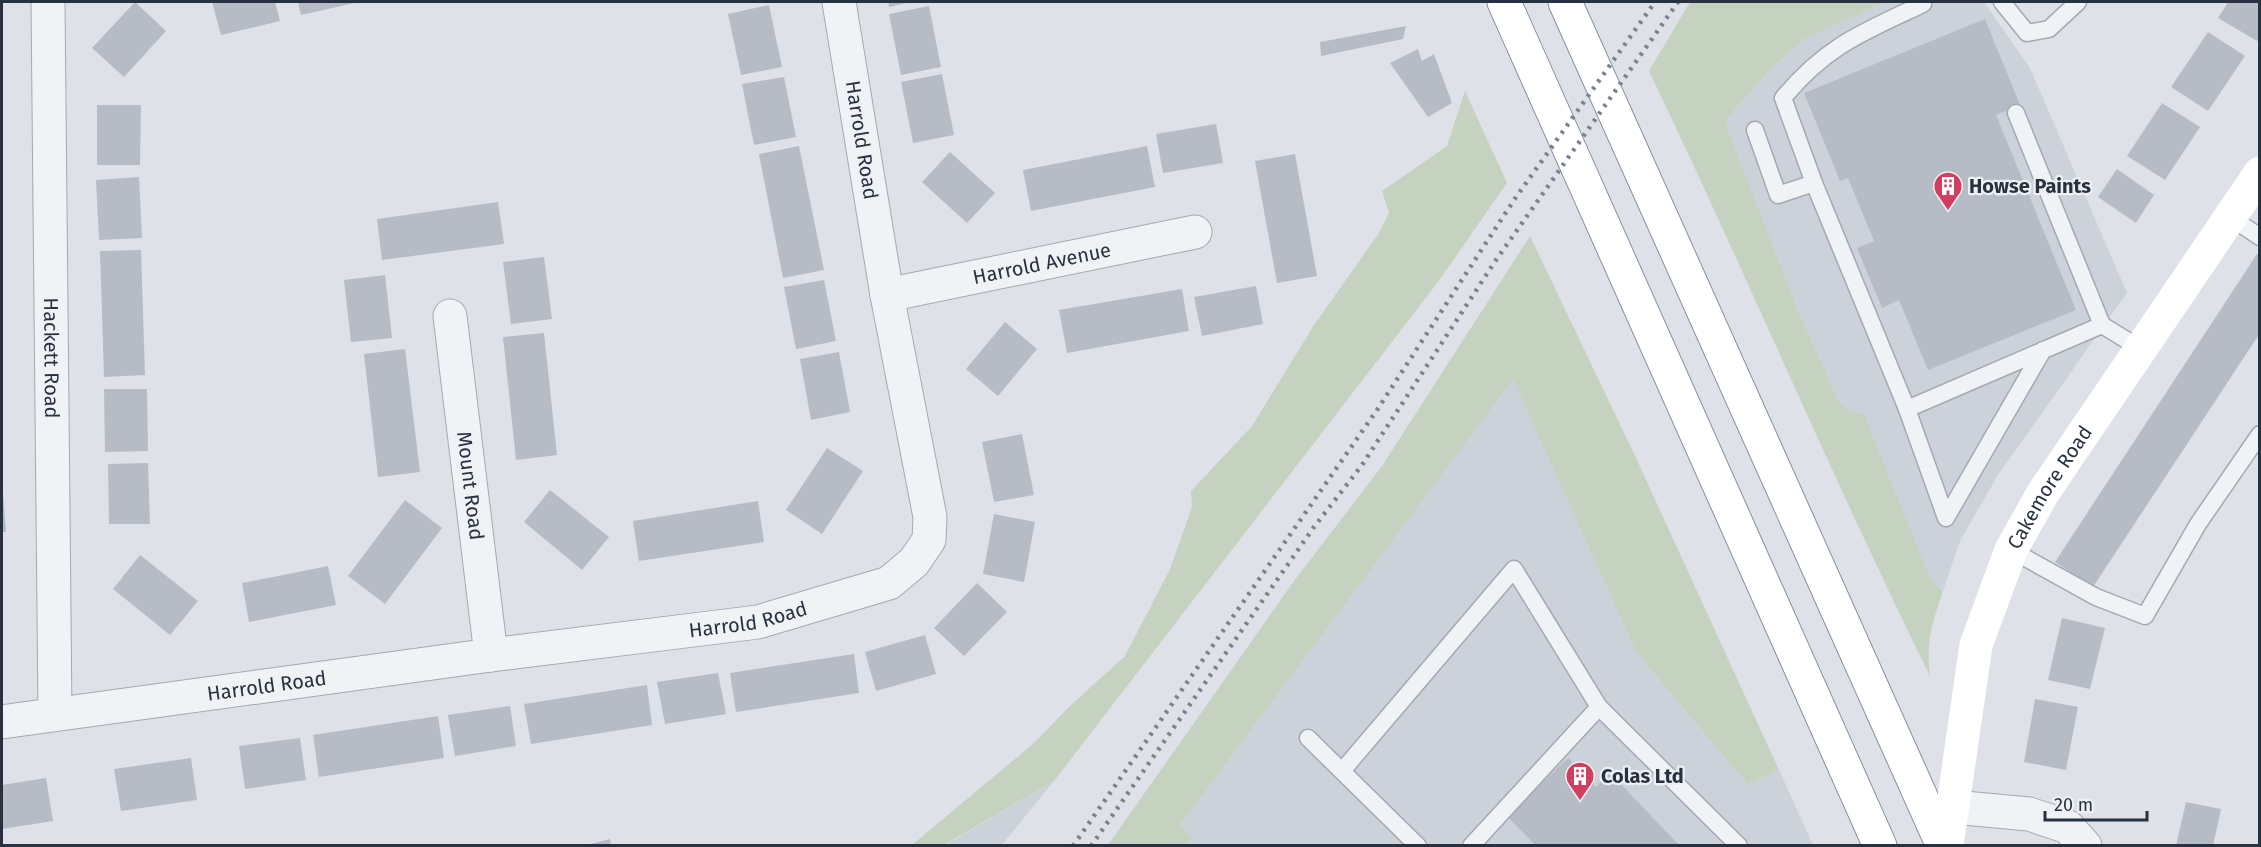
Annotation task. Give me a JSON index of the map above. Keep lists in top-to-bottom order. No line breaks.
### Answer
{"streets":{"main road":["Cakemore Road"],"street":["Harrold Road","Harrold Avenue","Hackett Road","Mount Road"]},"crossings":[["Harrold Road","Harrold Avenue"],["Harrold Road","Hackett Road"],["Harrold Road","Mount Road"]],"places":{"building":["Howse Paints","Colas Ltd"]},"scale_bar":"20 m"}
